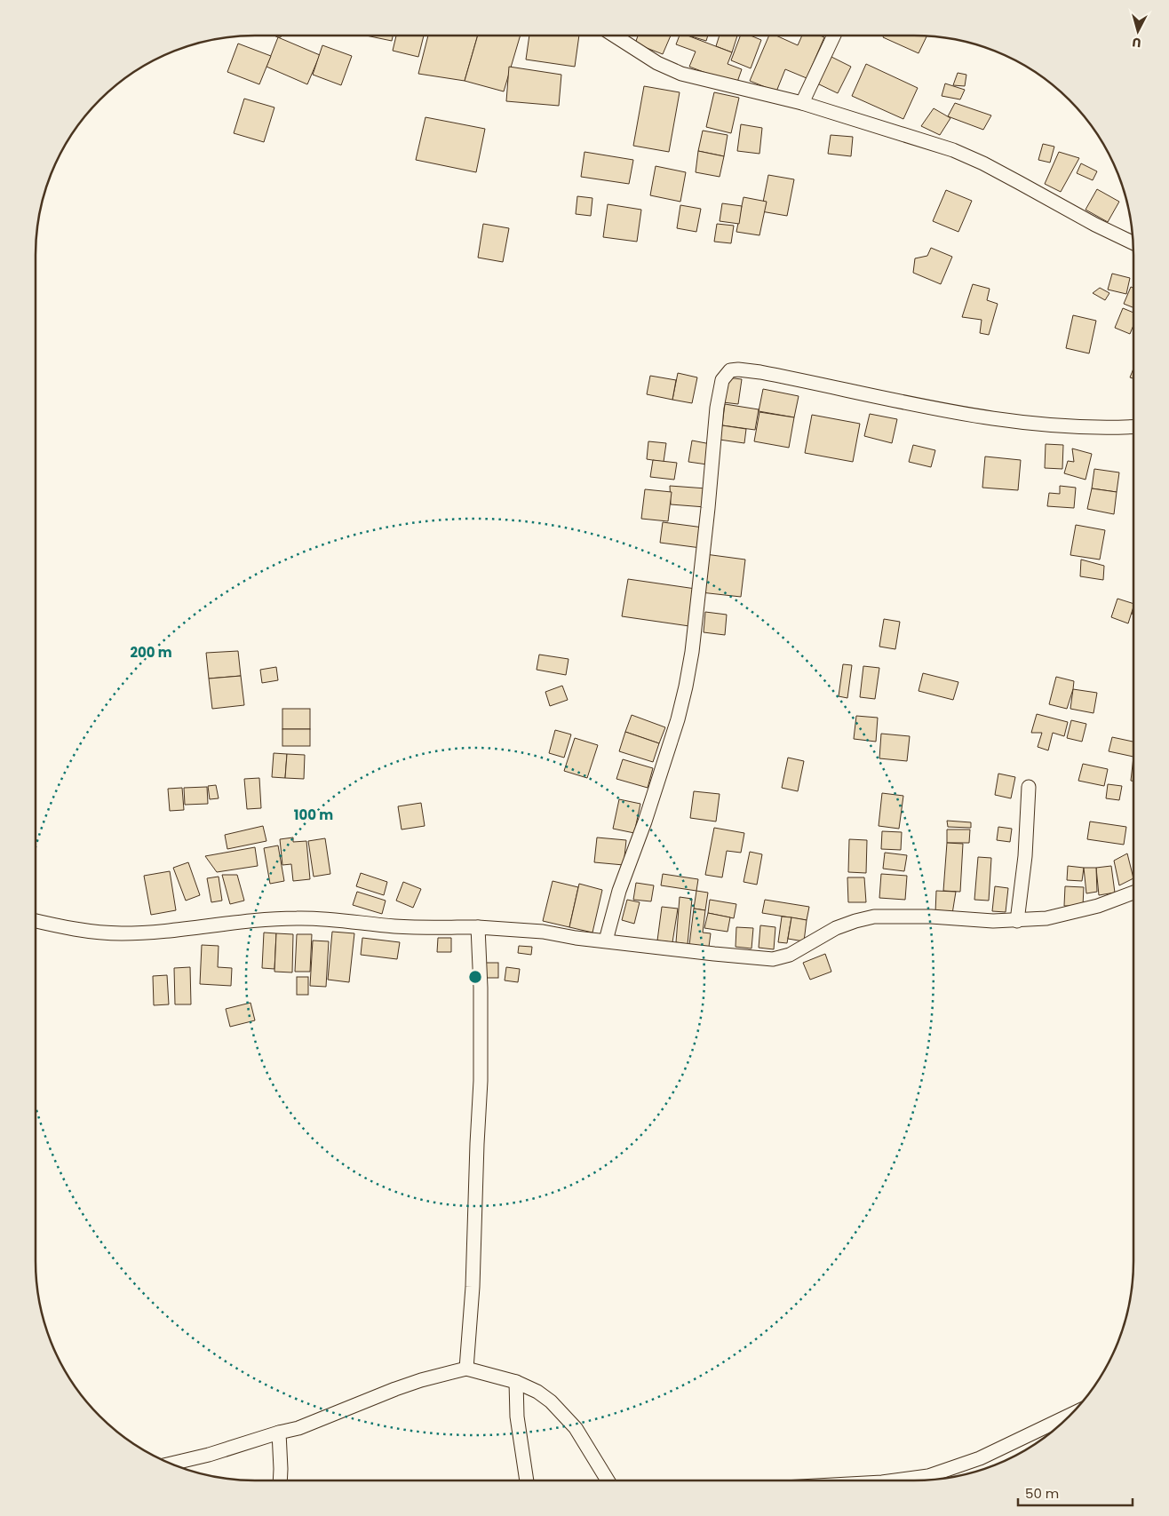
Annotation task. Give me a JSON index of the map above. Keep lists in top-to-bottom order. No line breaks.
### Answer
{"scale_bar":"50 m","north":"bottom","rings":["200 m","100 m"]}
